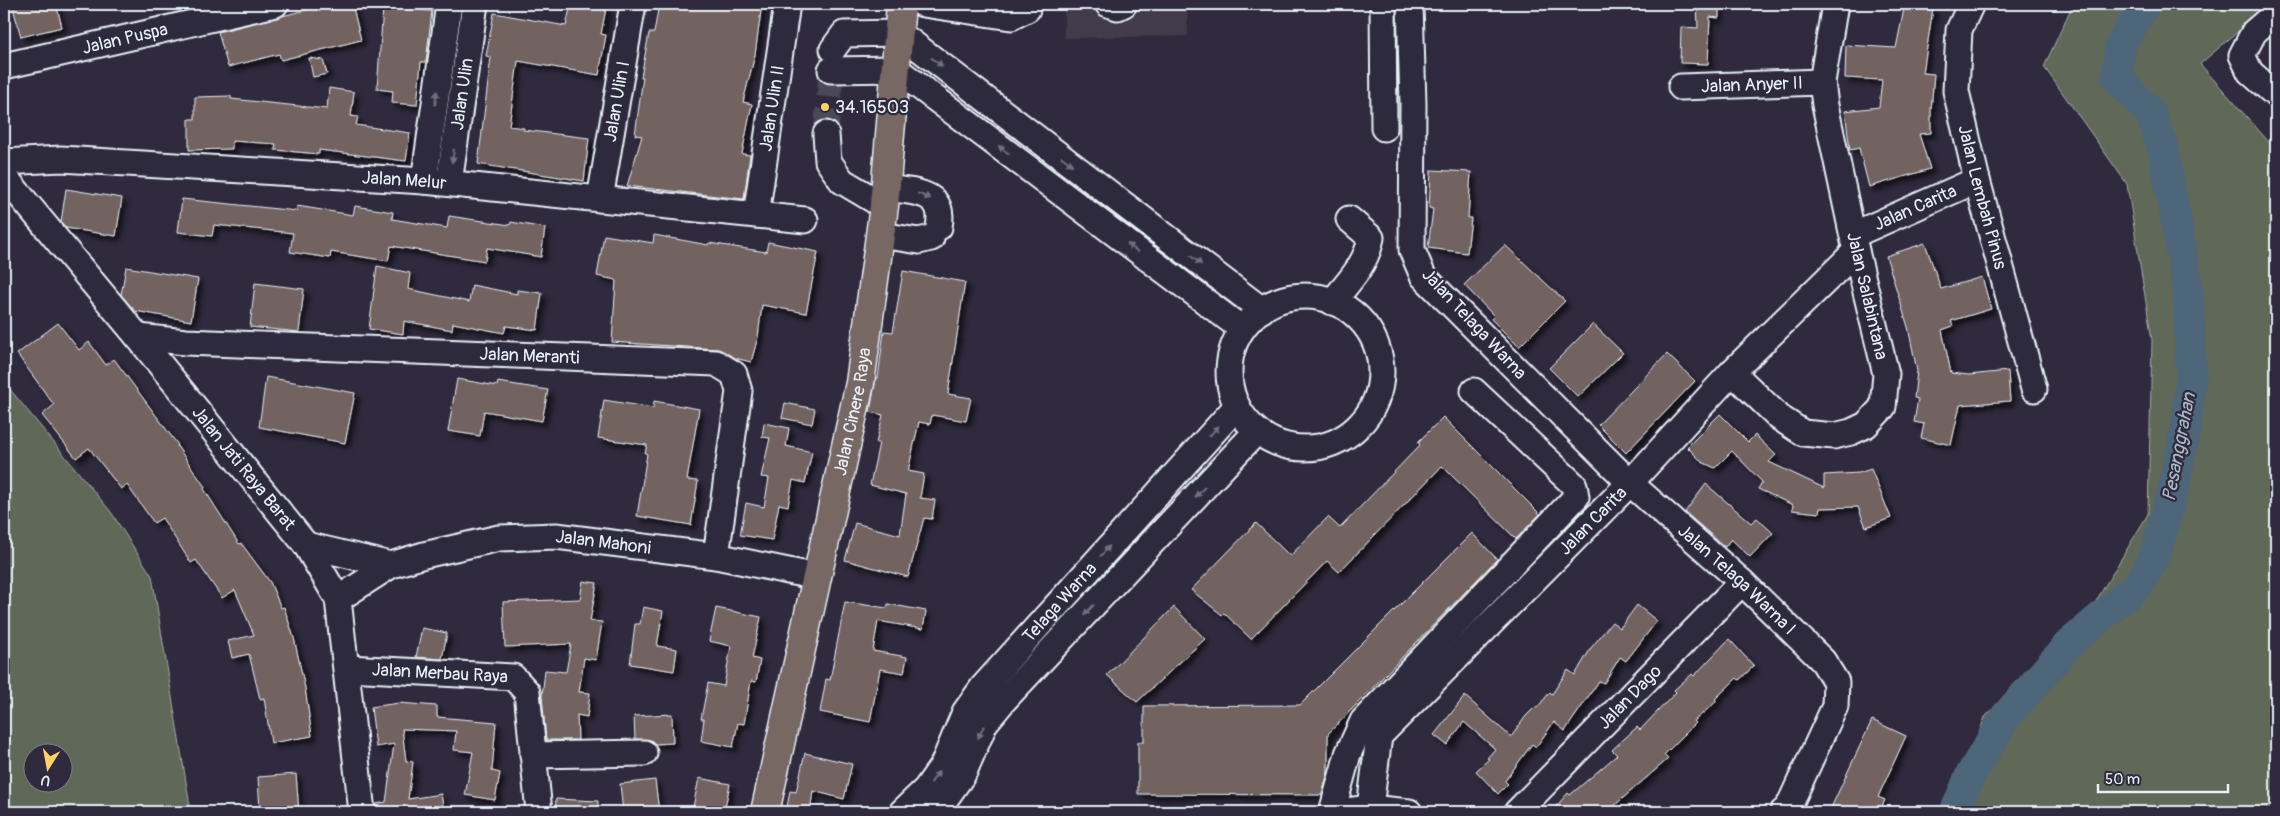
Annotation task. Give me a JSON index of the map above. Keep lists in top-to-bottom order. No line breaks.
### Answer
{"streets":{"main road":["Jalan Cinere Raya"],"street":["Jalan Puspa","Jalan Anyer II","Jalan Ulin","Jalan Ulin I","Jalan Ulin II","Jalan Melur","Jalan Lembah Pinus","Jalan Carita","Jalan Salabintana","Jalan Telaga Warna","Jalan Meranti","Jalan Jati Raya Barat","Jalan Mahoni","Jalan Telaga Warna I","Telaga Warna","Jalan Merbau Raya","Jalan Dago"]},"crossings":[["Jalan Anyer II","Jalan Salabintana"],["Jalan Ulin","Jalan Melur"],["Jalan Ulin I","Jalan Melur"],["Jalan Ulin II","Jalan Melur"],["Jalan Lembah Pinus","Jalan Carita"],["Jalan Carita","Jalan Salabintana"],["Jalan Carita","Jalan Telaga Warna"],["Jalan Carita","Jalan Telaga Warna I"],["Jalan Telaga Warna","Jalan Telaga Warna I"],["Jalan Meranti","Jalan Jati Raya Barat"],["Jalan Meranti","Jalan Mahoni"],["Jalan Cinere Raya","Jalan Mahoni"],["Jalan Jati Raya Barat","Jalan Mahoni"],["Jalan Jati Raya Barat","Jalan Merbau Raya"],["Jalan Telaga Warna I","Jalan Dago"]],"water":["Pesanggrahan"],"places":["34.16503"],"scale_bar":"50 m","north":"bottom"}
